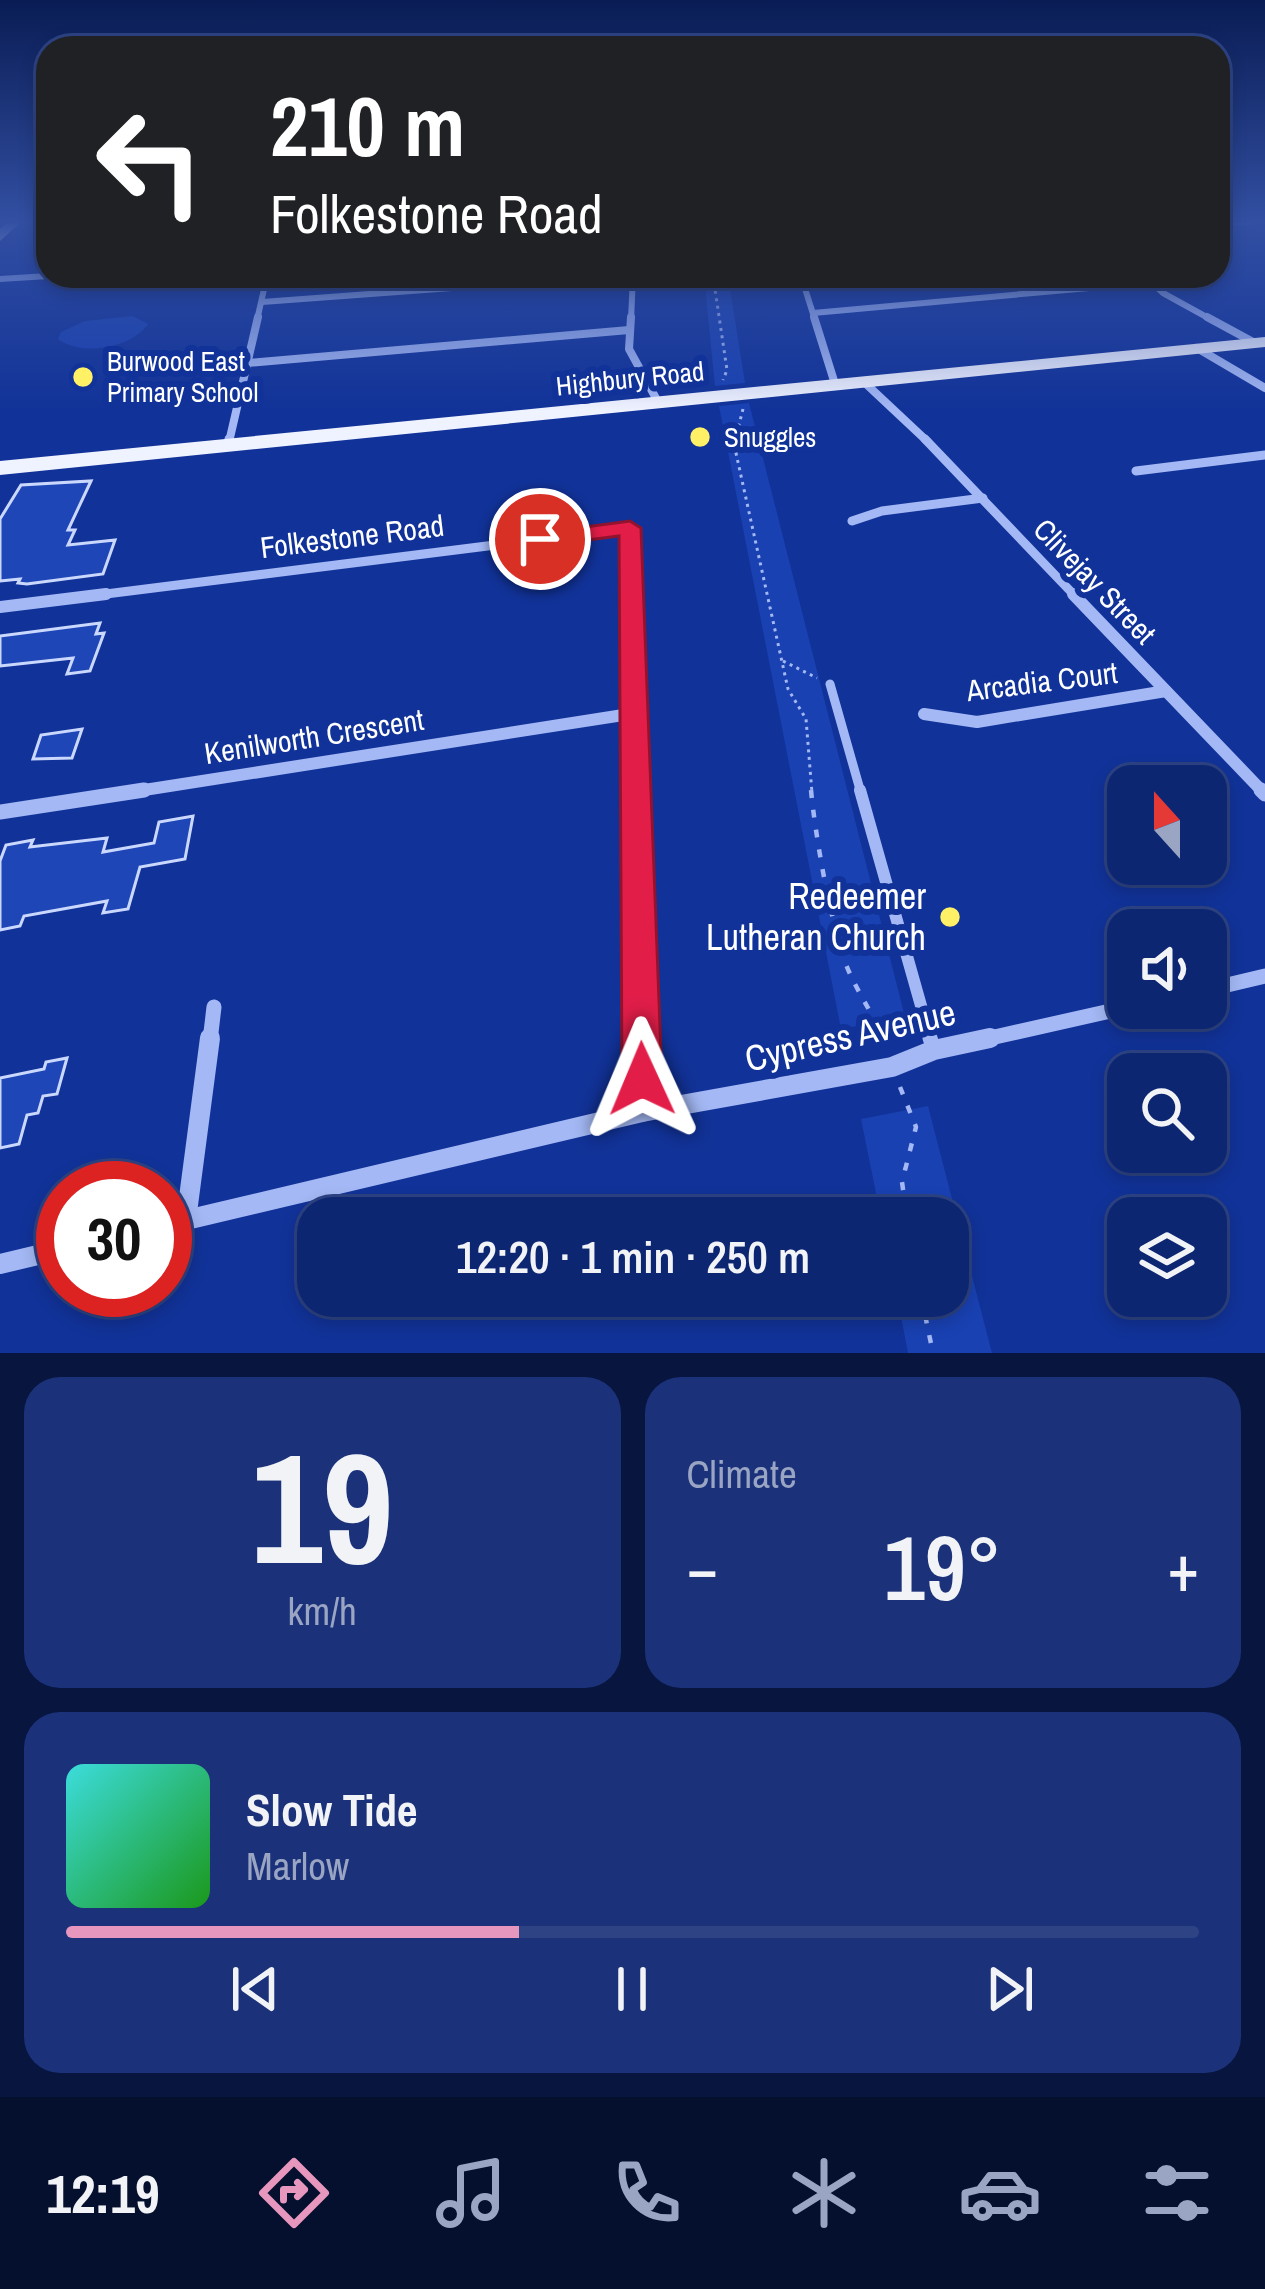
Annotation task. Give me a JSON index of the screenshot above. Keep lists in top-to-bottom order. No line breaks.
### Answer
{"streets":{"main road":["Highbury Road"],"street":["Folkestone Road","Clivejay Street","Arcadia Court","Kenilworth Crescent","Cypress Avenue"]},"crossings":[["Highbury Road","Clivejay Street"],["Folkestone Road","Kenilworth Crescent"],["Folkestone Road","Cypress Avenue"],["Clivejay Street","Arcadia Court"]],"places":["Burwood East Primary School","Snuggles","Redeemer Lutheran Church"],"north":"top","page":{"turn":["210 m","Folkestone Road"],"limit":"30","trip":"12:20 · 1 min · 250 m","tile":[["19","km/h"],"Climate"],"heat":["−","19°","+"],"song":["Slow Tide","Marlow"],"tabs":"12:19"}}
